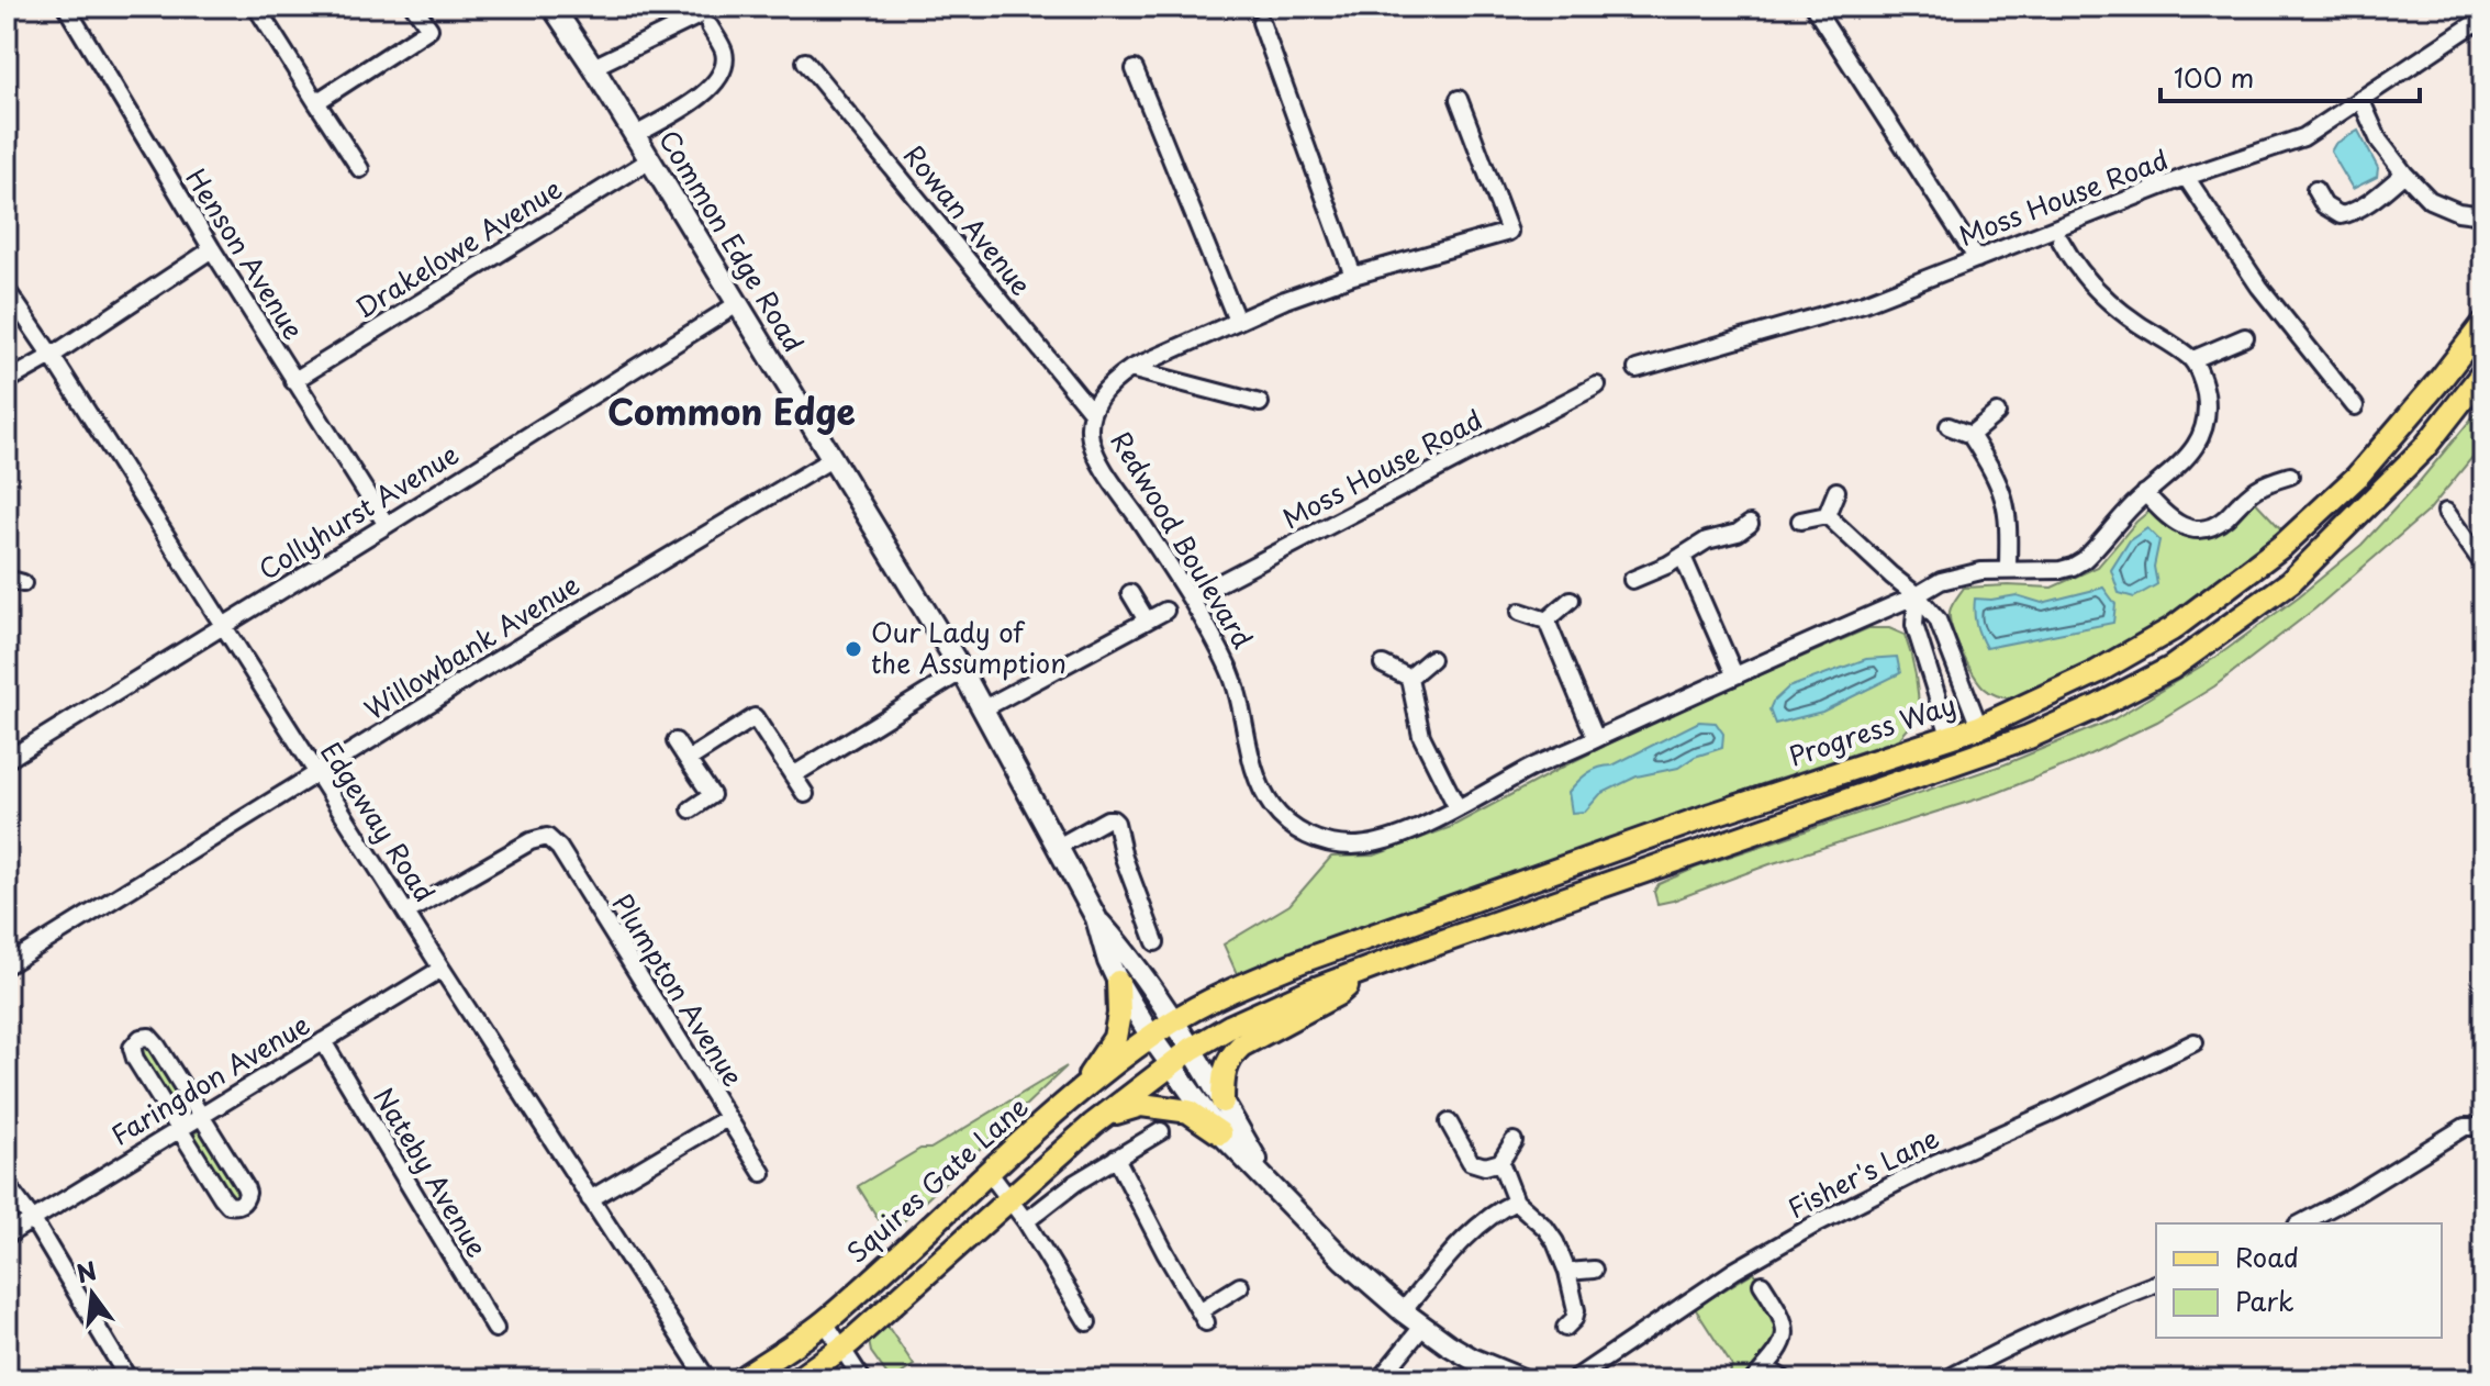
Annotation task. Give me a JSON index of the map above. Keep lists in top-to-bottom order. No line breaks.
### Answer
{"streets":{"main road":["Common Edge Road","Progress Way","Squires Gate Lane"],"street":["Moss House Road","Rowan Avenue","Drakelowe Avenue","Henson Avenue","Collyhurst Avenue","Redwood Boulevard","Willowbank Avenue","Edgeway Road","Plumpton Avenue","Faringdon Avenue","Nateby Avenue","Fisher's Lane"]},"crossings":[["Moss House Road","Redwood Boulevard"],["Rowan Avenue","Redwood Boulevard"],["Common Edge Road","Drakelowe Avenue"],["Common Edge Road","Collyhurst Avenue"],["Common Edge Road","Willowbank Avenue"],["Common Edge Road","Progress Way"],["Common Edge Road","Squires Gate Lane"],["Drakelowe Avenue","Henson Avenue"],["Henson Avenue","Collyhurst Avenue"],["Collyhurst Avenue","Edgeway Road"],["Willowbank Avenue","Edgeway Road"],["Progress Way","Squires Gate Lane"],["Edgeway Road","Plumpton Avenue"],["Edgeway Road","Faringdon Avenue"],["Faringdon Avenue","Nateby Avenue"]],"districts":["Common Edge"],"places":["Our Lady of the Assumption"],"legend":["Road","Park"],"scale_bar":"100 m","north":"top"}
